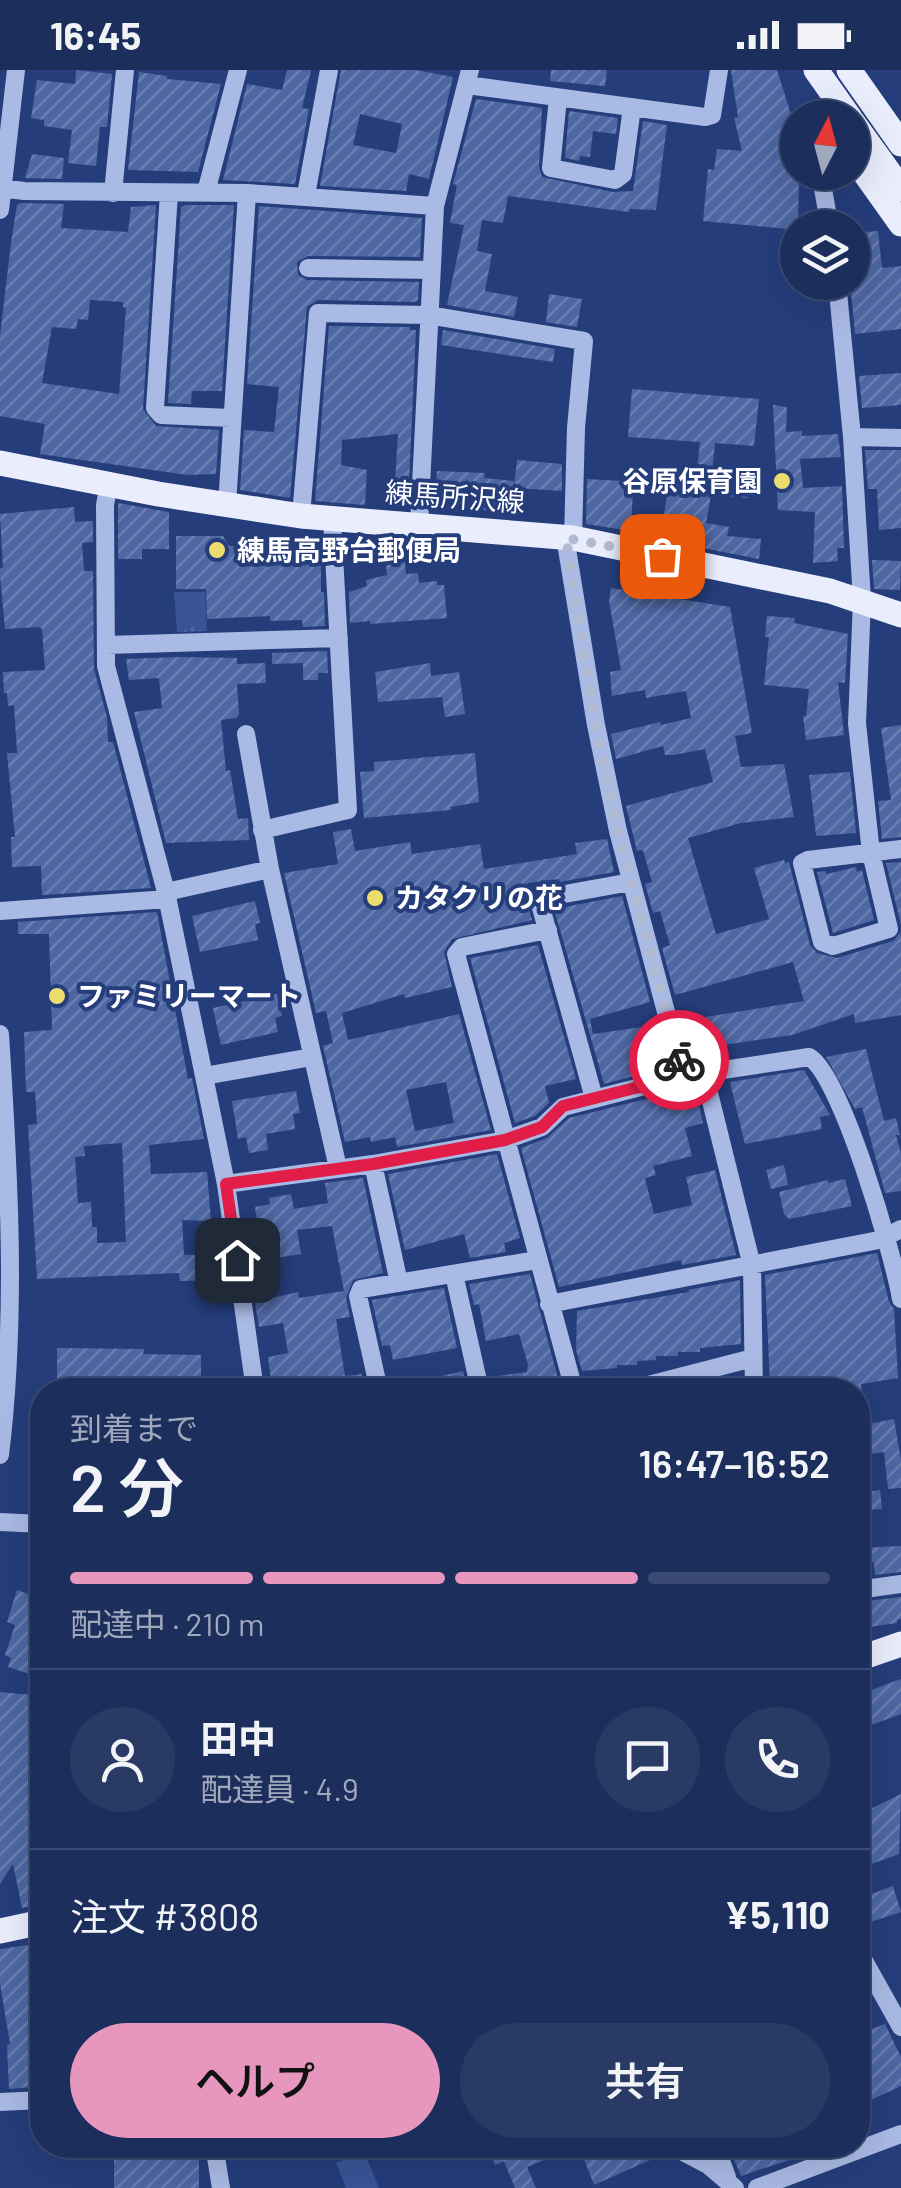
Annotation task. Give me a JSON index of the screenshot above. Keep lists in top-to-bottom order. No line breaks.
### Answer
{"streets":{"main road":["練馬所沢線"]},"places":["谷原保育園","練馬高野台郵便局","カタクリの花","ファミリーマート"],"north":"top","page":{"status":"16:45","heading":["2 分","到着まで","16:47–16:52"],"panel":["田中","配達員 · 4.9","注文 #3808","¥5,110"],"bar":"配達中 · 210 m","buttons":["ヘルプ","共有"]}}
